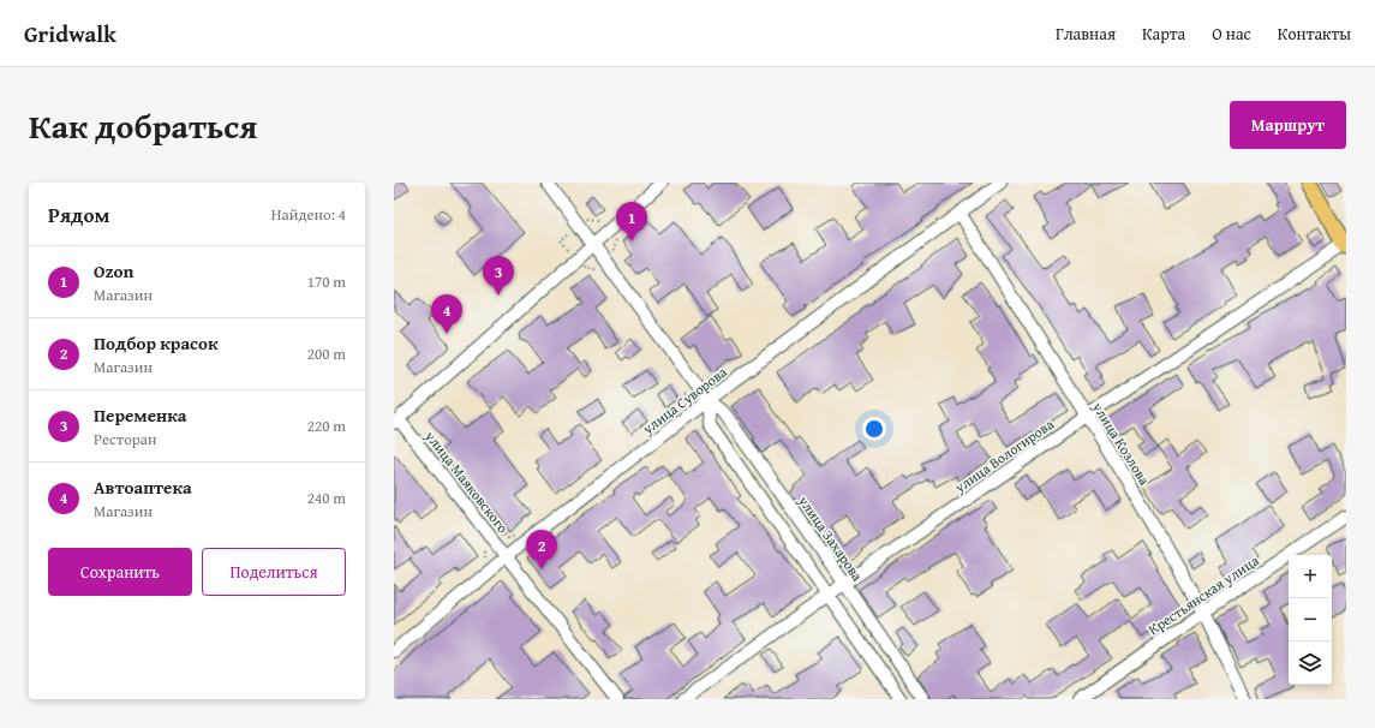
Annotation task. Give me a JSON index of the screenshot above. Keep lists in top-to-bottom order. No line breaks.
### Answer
{"streets":{"street":["улица Суворова","улица Козлова","улица Вологирова","улица Маяковского","улица Захарова","Крестьянская улица"]},"crossings":[["улица Суворова","улица Козлова"],["улица Суворова","улица Маяковского"],["улица Суворова","улица Захарова"],["улица Козлова","улица Вологирова"],["улица Козлова","Крестьянская улица"],["улица Вологирова","улица Захарова"]],"page":{"header":"Gridwalk","nav":["Главная","Карта","О нас","Контакты"],"title":"Как добраться","buttons":["Маршрут",["Сохранить","Поделиться"]],"heading":["Рядом","Найдено: 4"],"pins":["1","3","4","2"],"list":[{"mark":"1","name":"Ozon","note":"Магазин","value":"170 m"},{"mark":"2","name":"Подбор красок","note":"Магазин","value":"200 m"},{"mark":"3","name":"Переменка","note":"Ресторан","value":"220 m"},{"mark":"4","name":"Автоаптека","note":"Магазин","value":"240 m"}],"map_buttons":["+","−"]}}
